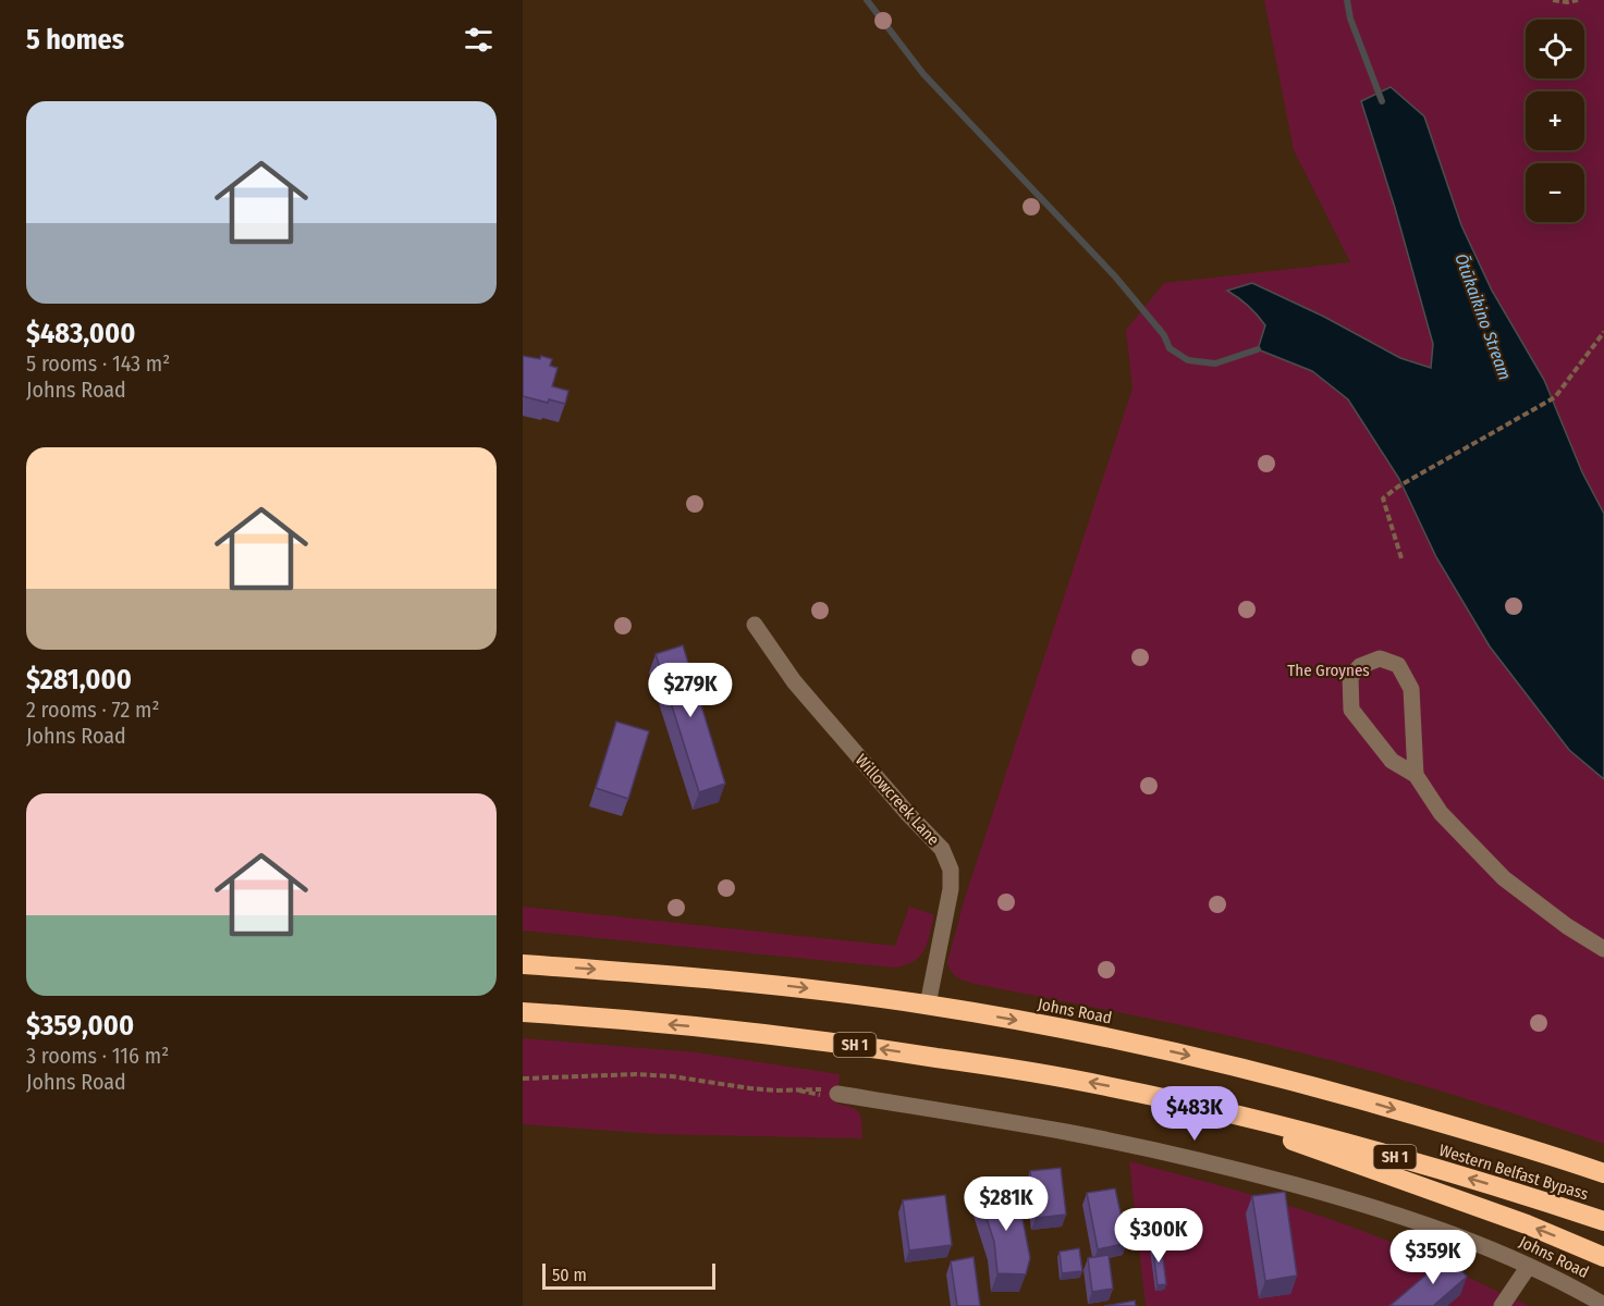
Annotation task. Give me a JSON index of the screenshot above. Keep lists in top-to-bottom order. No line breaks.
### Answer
{"streets":{"highway":["Johns Road","SH 1","Western Belfast Bypass"],"street":["Willowcreek Lane"]},"crossings":[["Willowcreek Lane","Johns Road"],["SH 1","Western Belfast Bypass"]],"water":["Ōtūkaikino Stream"],"parks":["The Groynes"],"scale_bar":"50 m","page":{"heading":"5 homes","map_buttons":["+","−"],"list":[{"name":"$483,000","note":"5 rooms · 143 m² · Johns Road"},{"name":"$281,000","note":"2 rooms · 72 m² · Johns Road"},{"name":"$359,000","note":"3 rooms · 116 m² · Johns Road"}],"price":["$279K","$483K","$281K","$300K","$359K"],"scale":"50 m"}}
